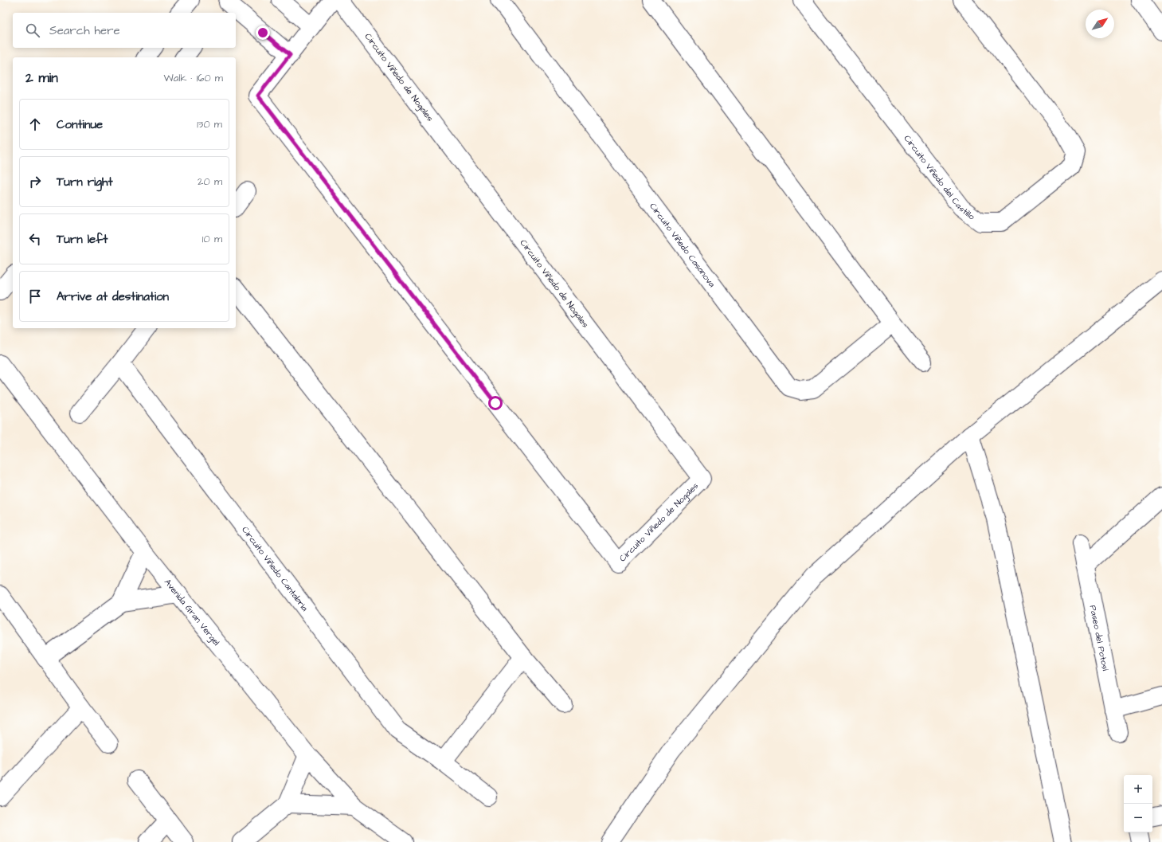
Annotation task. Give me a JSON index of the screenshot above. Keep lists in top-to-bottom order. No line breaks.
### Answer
{"streets":{"street":["Circuito Viñedo de Nogales","Circuito Viñedo del Castillo","Circuito Viñedo Casanova","Circuito Viñedo Cantabria","Avenida Gran Vergel","Paseo del Potosí"]},"north":"top right","page":{"search":"Search here","heading":["2 min","Walk · 160 m"],"list":[["Continue","130 m"],["Turn right","20 m"],["Turn left","10 m"],"Arrive at destination"],"map_buttons":["+","−"]}}
